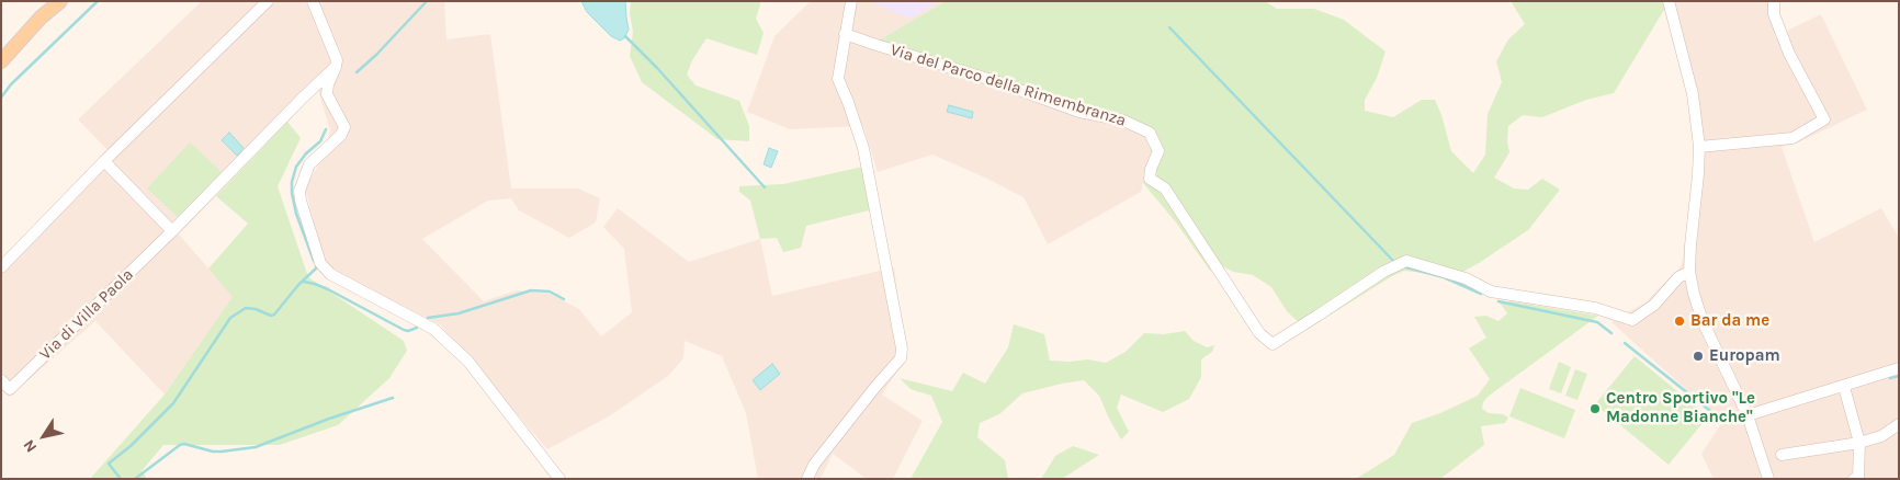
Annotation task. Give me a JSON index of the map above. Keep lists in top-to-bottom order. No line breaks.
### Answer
{"streets":{"street":["Via del Parco della Rimembranza","Via di Villa Paola"]},"places":["Bar da me","Europam","Centro Sportivo \"Le Madonne Bianche\""],"north":"bottom left"}
